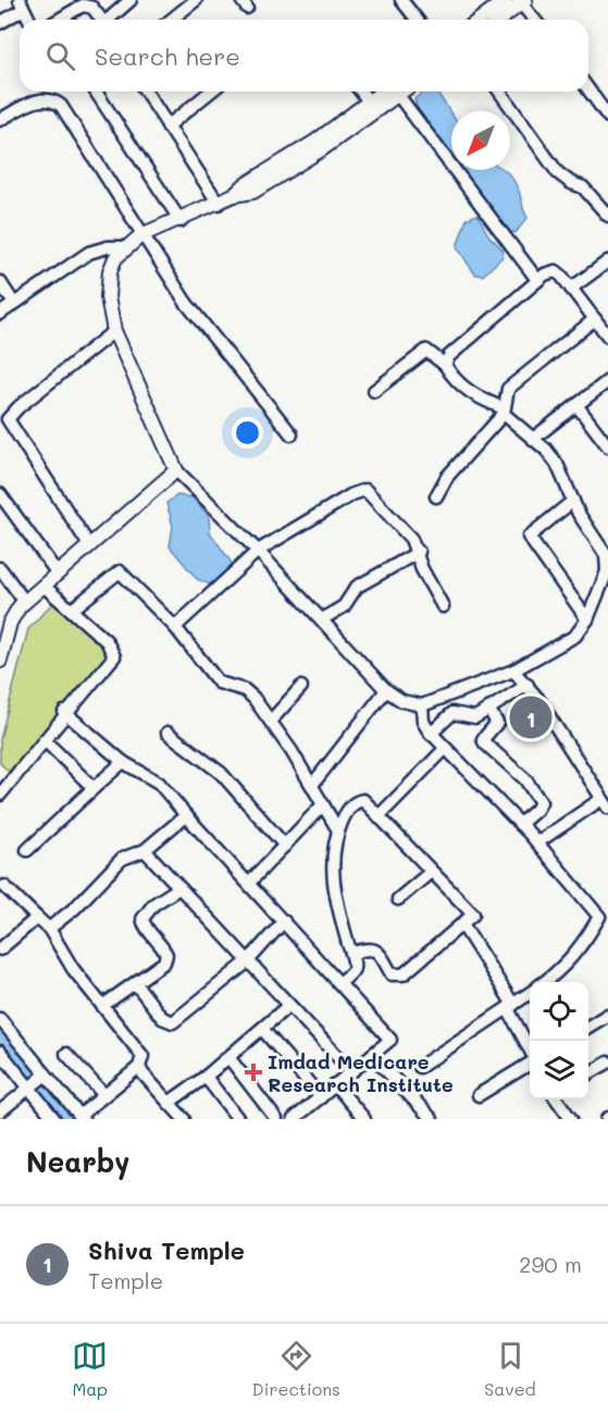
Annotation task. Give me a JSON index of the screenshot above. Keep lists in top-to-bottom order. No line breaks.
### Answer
{"places":{"health":["Imdad Medicare Research Institute"]},"north":"bottom left","page":{"search":"Search here","pins":"1","heading":"Nearby","list":[{"mark":"1","name":"Shiva Temple","note":"Temple","value":"290 m"}],"nav":["Map","Directions","Saved"]}}
